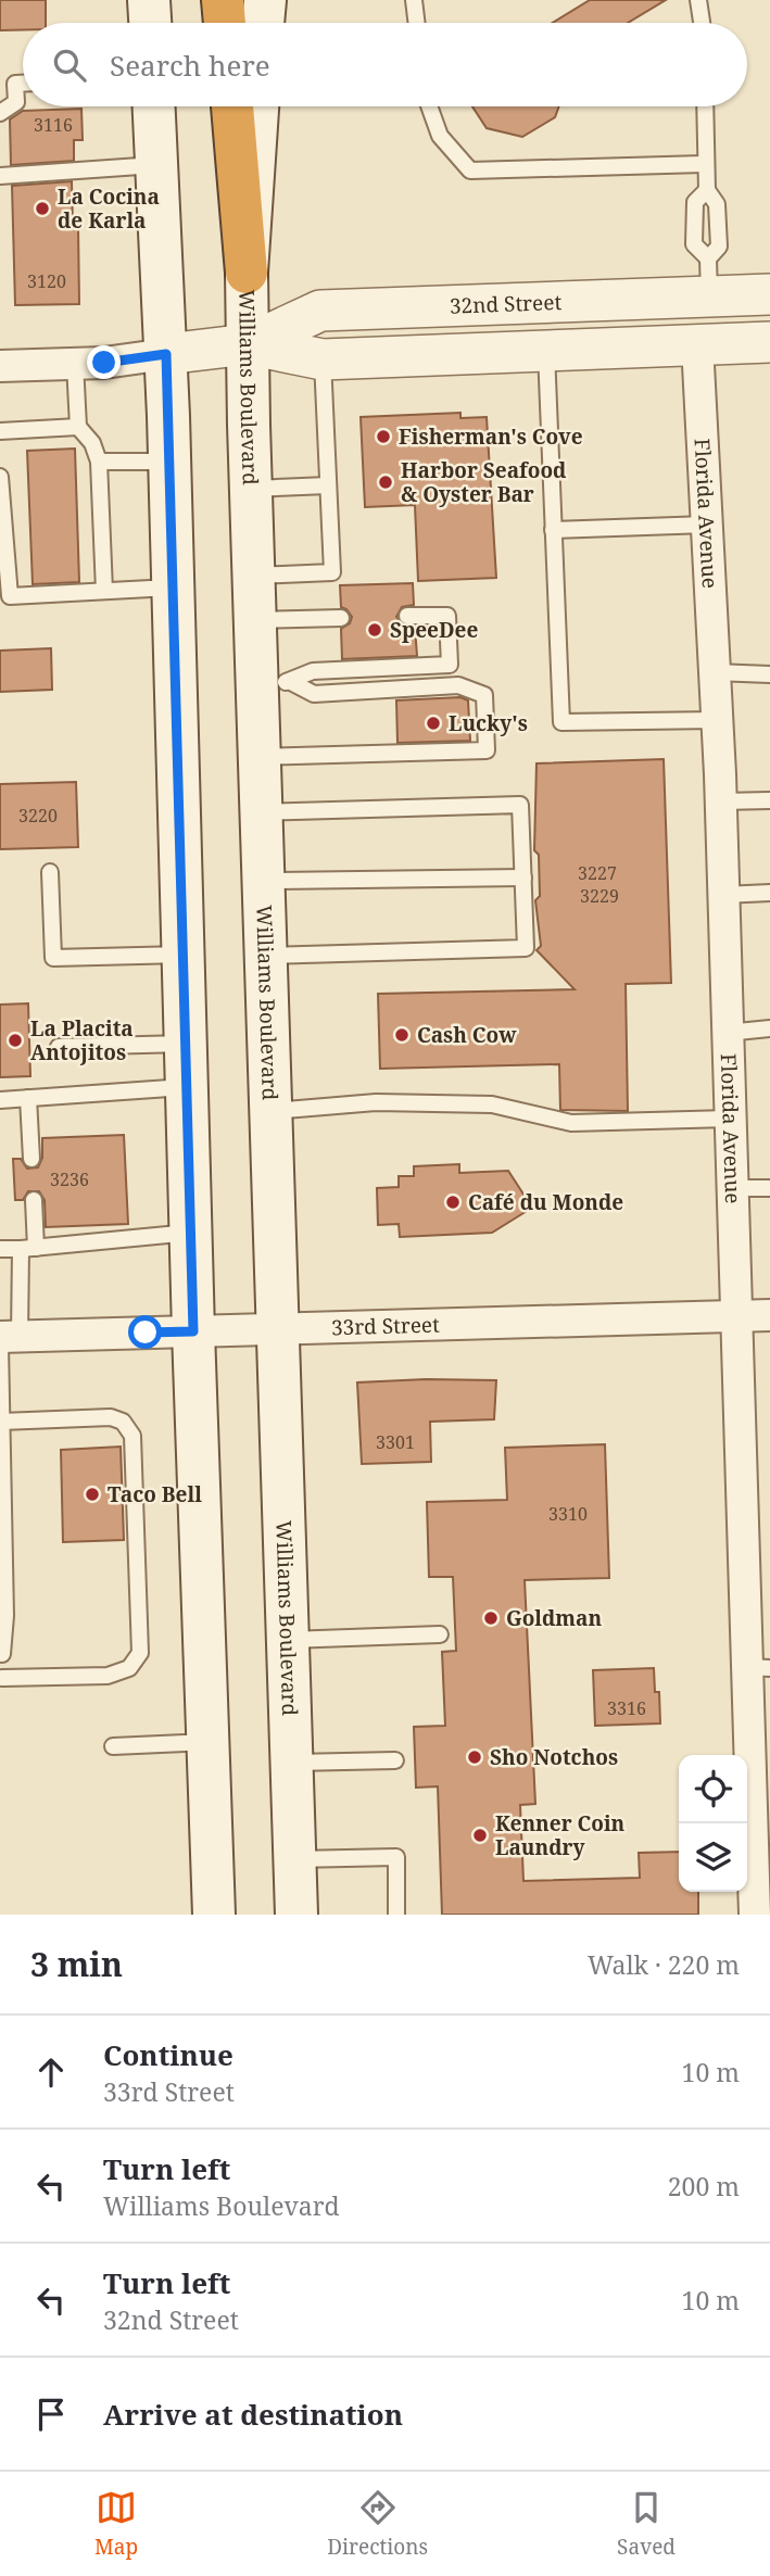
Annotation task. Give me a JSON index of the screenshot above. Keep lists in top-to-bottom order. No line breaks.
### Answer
{"streets":{"main road":["Williams Boulevard"],"street":["32nd Street","Florida Avenue","33rd Street"]},"crossings":[["32nd Street","Williams Boulevard"],["32nd Street","Florida Avenue"],["Williams Boulevard","33rd Street"],["Florida Avenue","33rd Street"]],"places":["La Cocina de Karla","Fisherman's Cove","Harbor Seafood & Oyster Bar","SpeeDee","Lucky's","Cash Cow","La Placita Antojitos","Café du Monde","Taco Bell","Goldman","Sho Notchos","Kenner Coin Laundry"],"house_numbers":["3116","3120","3220","3227","3229","3236","3301","3310","3316"],"page":{"search":"Search here","heading":["3 min","Walk · 220 m"],"list":[["Continue","33rd Street","10 m"],["Turn left","Williams Boulevard","200 m"],["Turn left","32nd Street","10 m"],"Arrive at destination"],"nav":["Map","Directions","Saved"]}}
